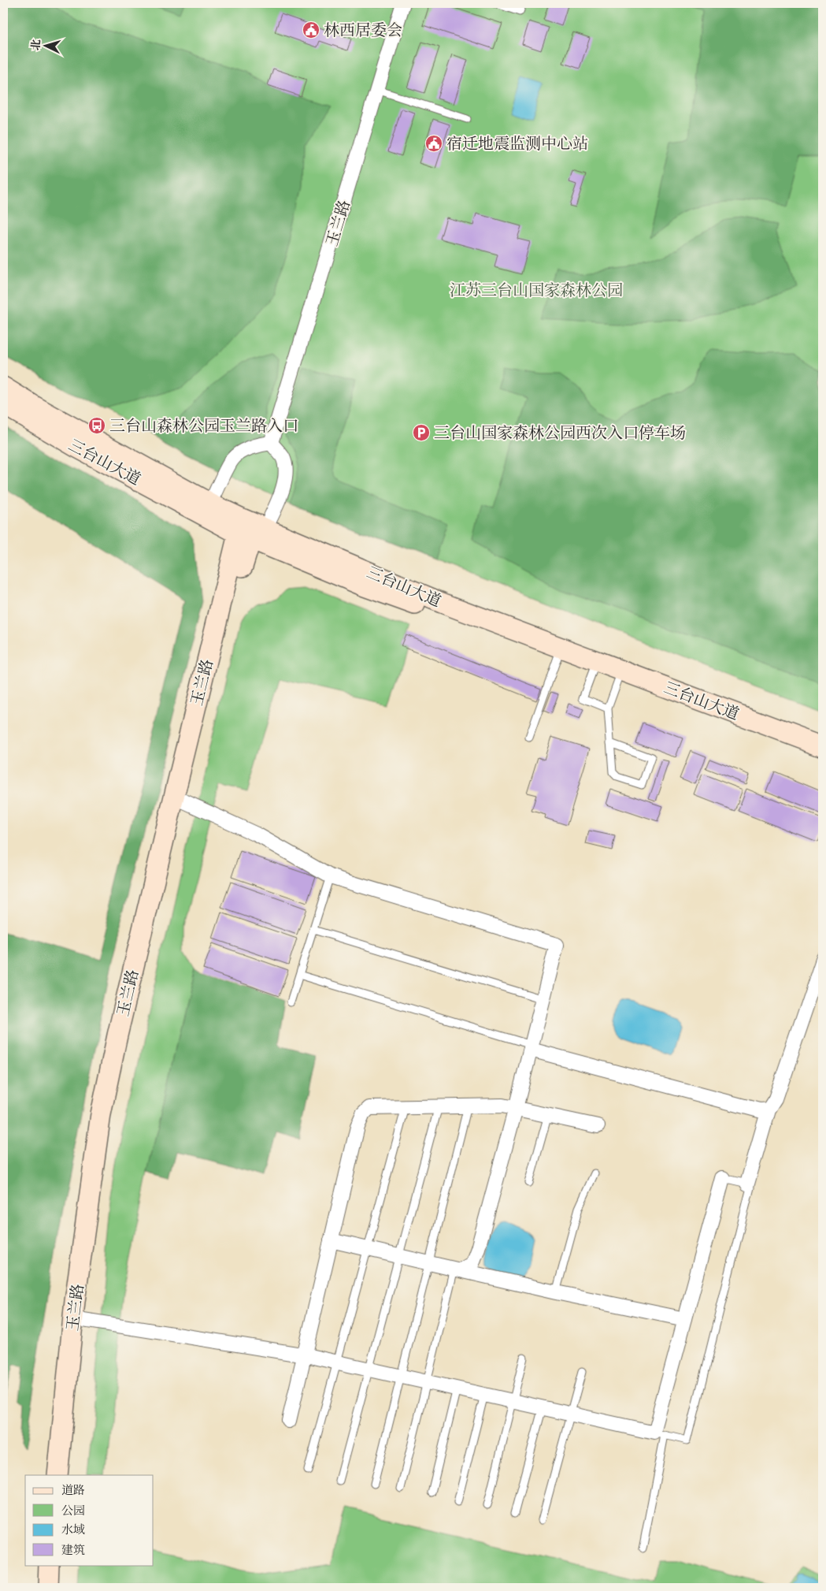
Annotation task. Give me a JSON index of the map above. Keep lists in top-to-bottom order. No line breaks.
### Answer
{"streets":{"main road":["玉兰路","三台山大道"]},"crossings":[["玉兰路","三台山大道"]],"parks":["江苏三台山国家森林公园"],"places":{"public building":["林西居委会","宿迁地震监测中心站"],"bus stop":["三台山森林公园玉兰路入口"],"parking":["三台山国家森林公园西次入口停车场"]},"legend":["道路","公园","水域","建筑"],"north":"left"}
